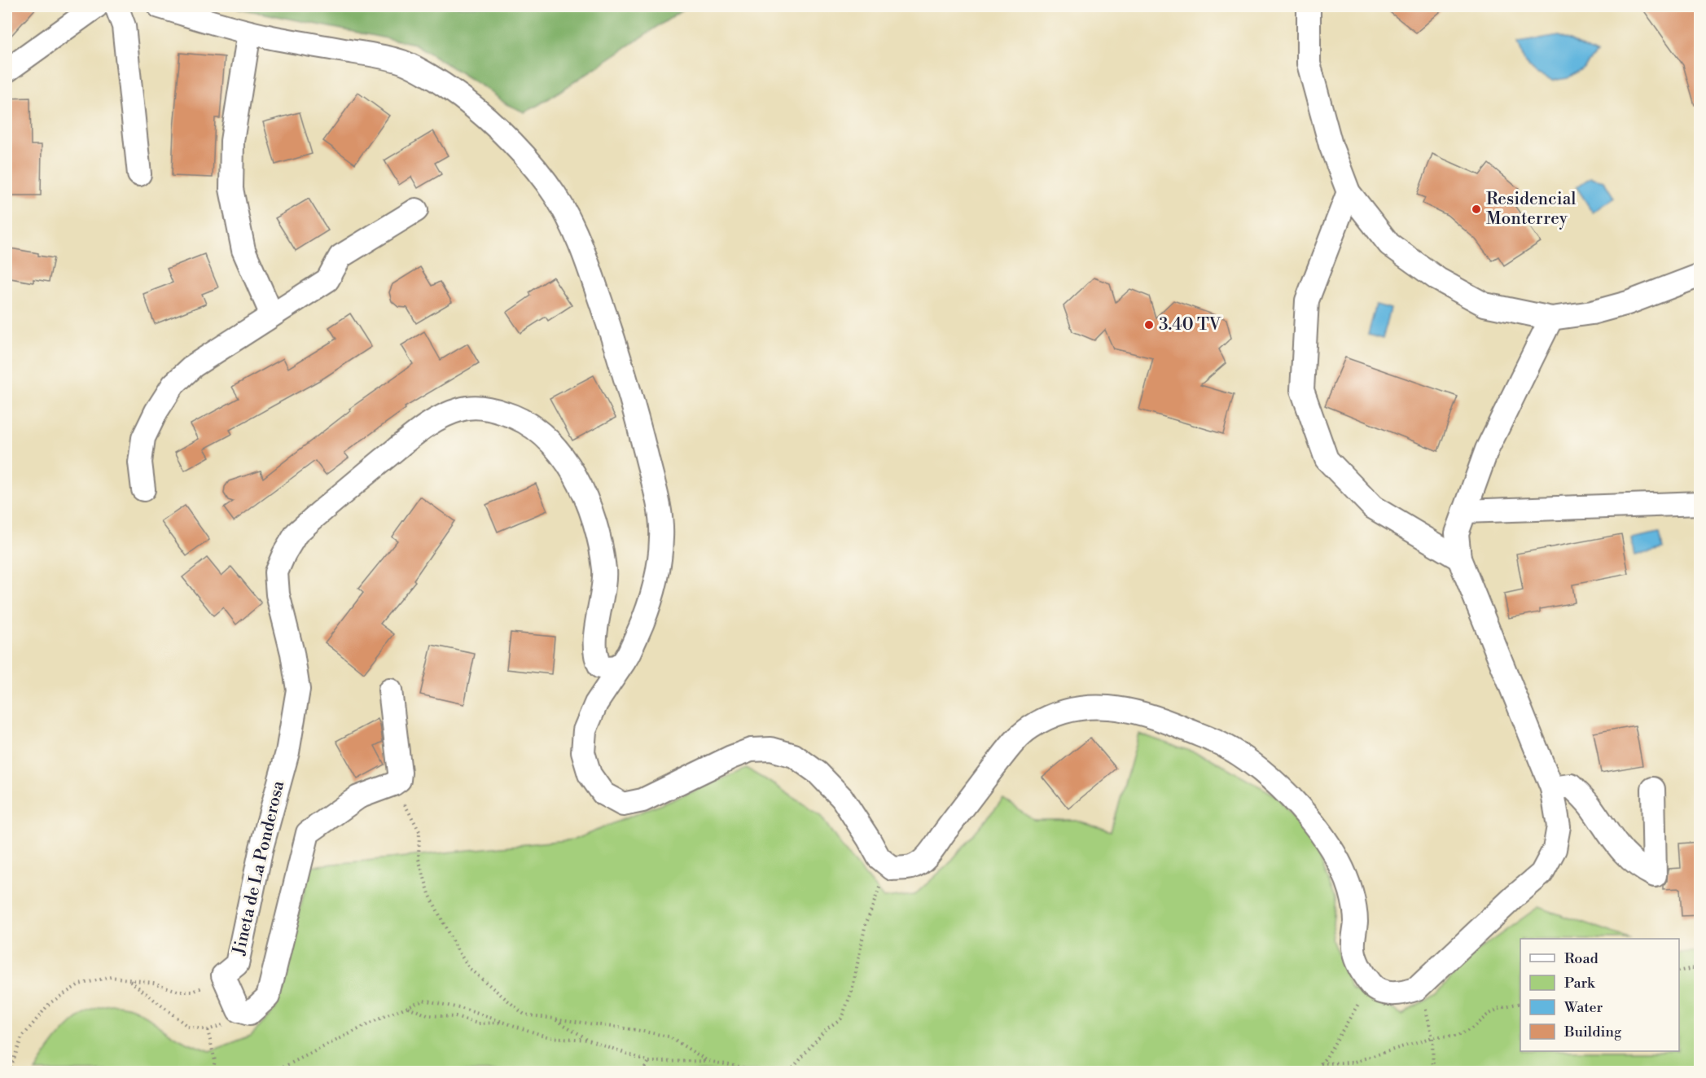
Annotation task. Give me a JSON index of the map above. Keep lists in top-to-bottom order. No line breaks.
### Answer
{"streets":{"street":["Jineta de La Ponderosa"]},"places":["Residencial Monterrey","3.40 TV"],"legend":["Road","Park","Water","Building"]}
